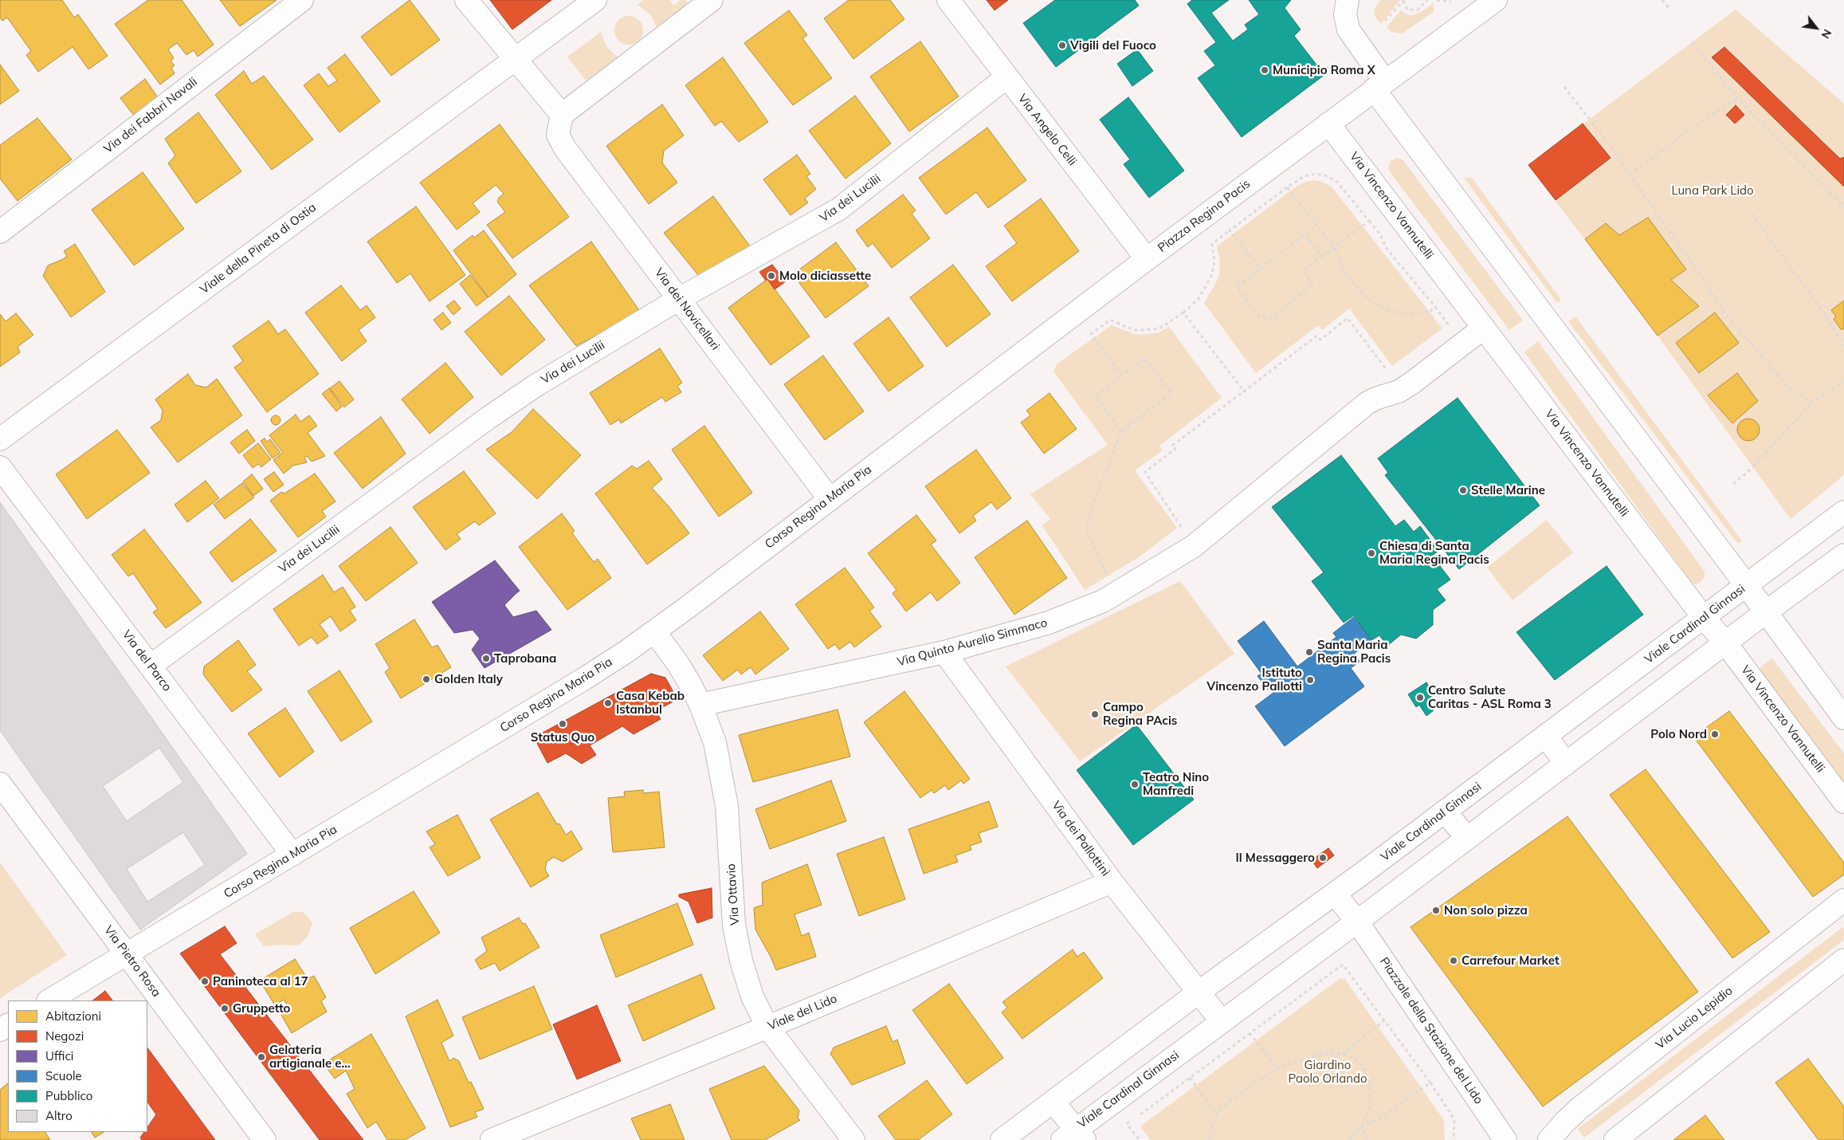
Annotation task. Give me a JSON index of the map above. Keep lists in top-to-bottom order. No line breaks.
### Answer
{"streets":{"street":["Via dei Fabbri Navali","Via Angelo Celli","Via dei Lucilii","Via Vincenzo Vannutelli","Piazza Regina Pacis","Viale della Pineta di Ostia","Via dei Navicellari","Corso Regina Maria Pia","Viale Cardinal Ginnasi","Via Quinto Aurelio Simmaco","Via del Parco","Via dei Pallottini","Via Ottavio","Via Pietro Rosa","Viale del Lido","Via Lucio Lepidio","Piazzale della Stazione del Lido"]},"crossings":[["Via Angelo Celli","Via dei Lucilii"],["Via Angelo Celli","Piazza Regina Pacis"],["Via dei Lucilii","Via dei Navicellari"],["Via dei Lucilii","Via del Parco"],["Via Vincenzo Vannutelli","Piazza Regina Pacis"],["Via Vincenzo Vannutelli","Viale Cardinal Ginnasi"],["Piazza Regina Pacis","Corso Regina Maria Pia"],["Via dei Navicellari","Corso Regina Maria Pia"],["Corso Regina Maria Pia","Via del Parco"],["Corso Regina Maria Pia","Via Ottavio"],["Corso Regina Maria Pia","Via Pietro Rosa"],["Viale Cardinal Ginnasi","Via dei Pallottini"],["Viale Cardinal Ginnasi","Piazzale della Stazione del Lido"],["Via Quinto Aurelio Simmaco","Via dei Pallottini"],["Via Quinto Aurelio Simmaco","Via Ottavio"],["Via dei Pallottini","Viale del Lido"],["Via Ottavio","Viale del Lido"]],"parks":["Luna Park Lido","Giardino Paolo Orlando"],"places":["Vigili del Fuoco","Municipio Roma X","Molo diciassette","Stelle Marine","Chiesa di Santa Maria Regina Pacis","Santa Maria Regina Pacis","Taprobana","Golden Italy","Istituto Vincenzo Pallotti","Centro Salute Caritas - ASL Roma 3","Casa Kebab Istanbul","Campo Regina PAcis","Status Quo","Polo Nord","Teatro Nino Manfredi","Il Messaggero","Non solo pizza","Carrefour Market","Paninoteca al 17","Gruppetto","Gelateria artigianale e…"],"legend":["Abitazioni","Negozi","Uffici","Scuole","Pubblico","Altro"],"north":"bottom right"}
